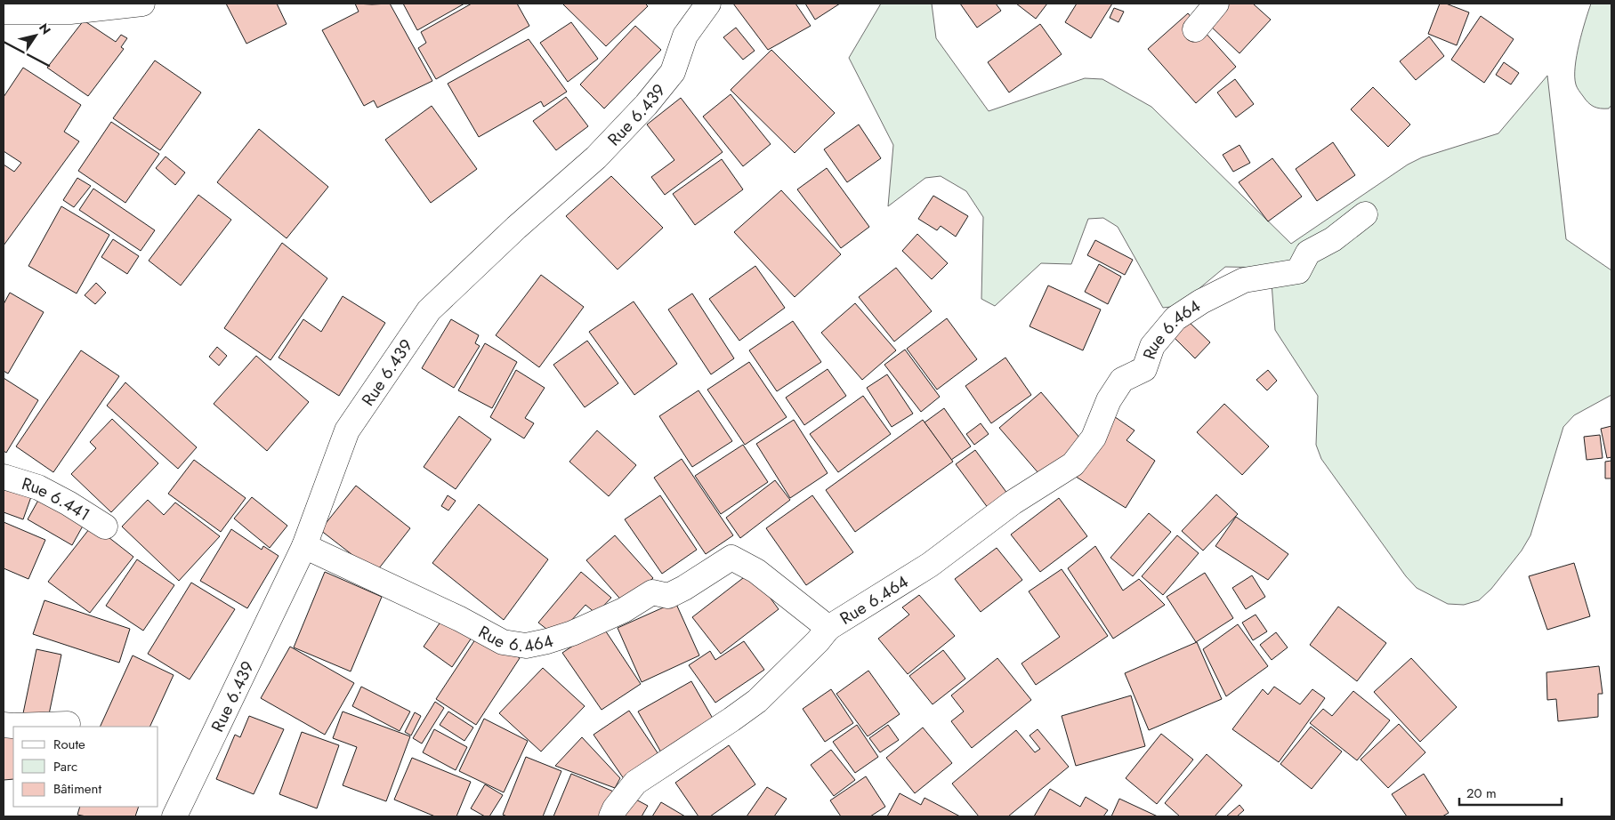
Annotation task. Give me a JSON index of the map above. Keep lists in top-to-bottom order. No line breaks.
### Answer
{"streets":{"street":["Rue 6.439","Rue 6.464","Rue 6.441"]},"crossings":[["Rue 6.439","Rue 6.464"]],"legend":["Route","Parc","Bâtiment"],"scale_bar":"20 m","north":"top right"}
